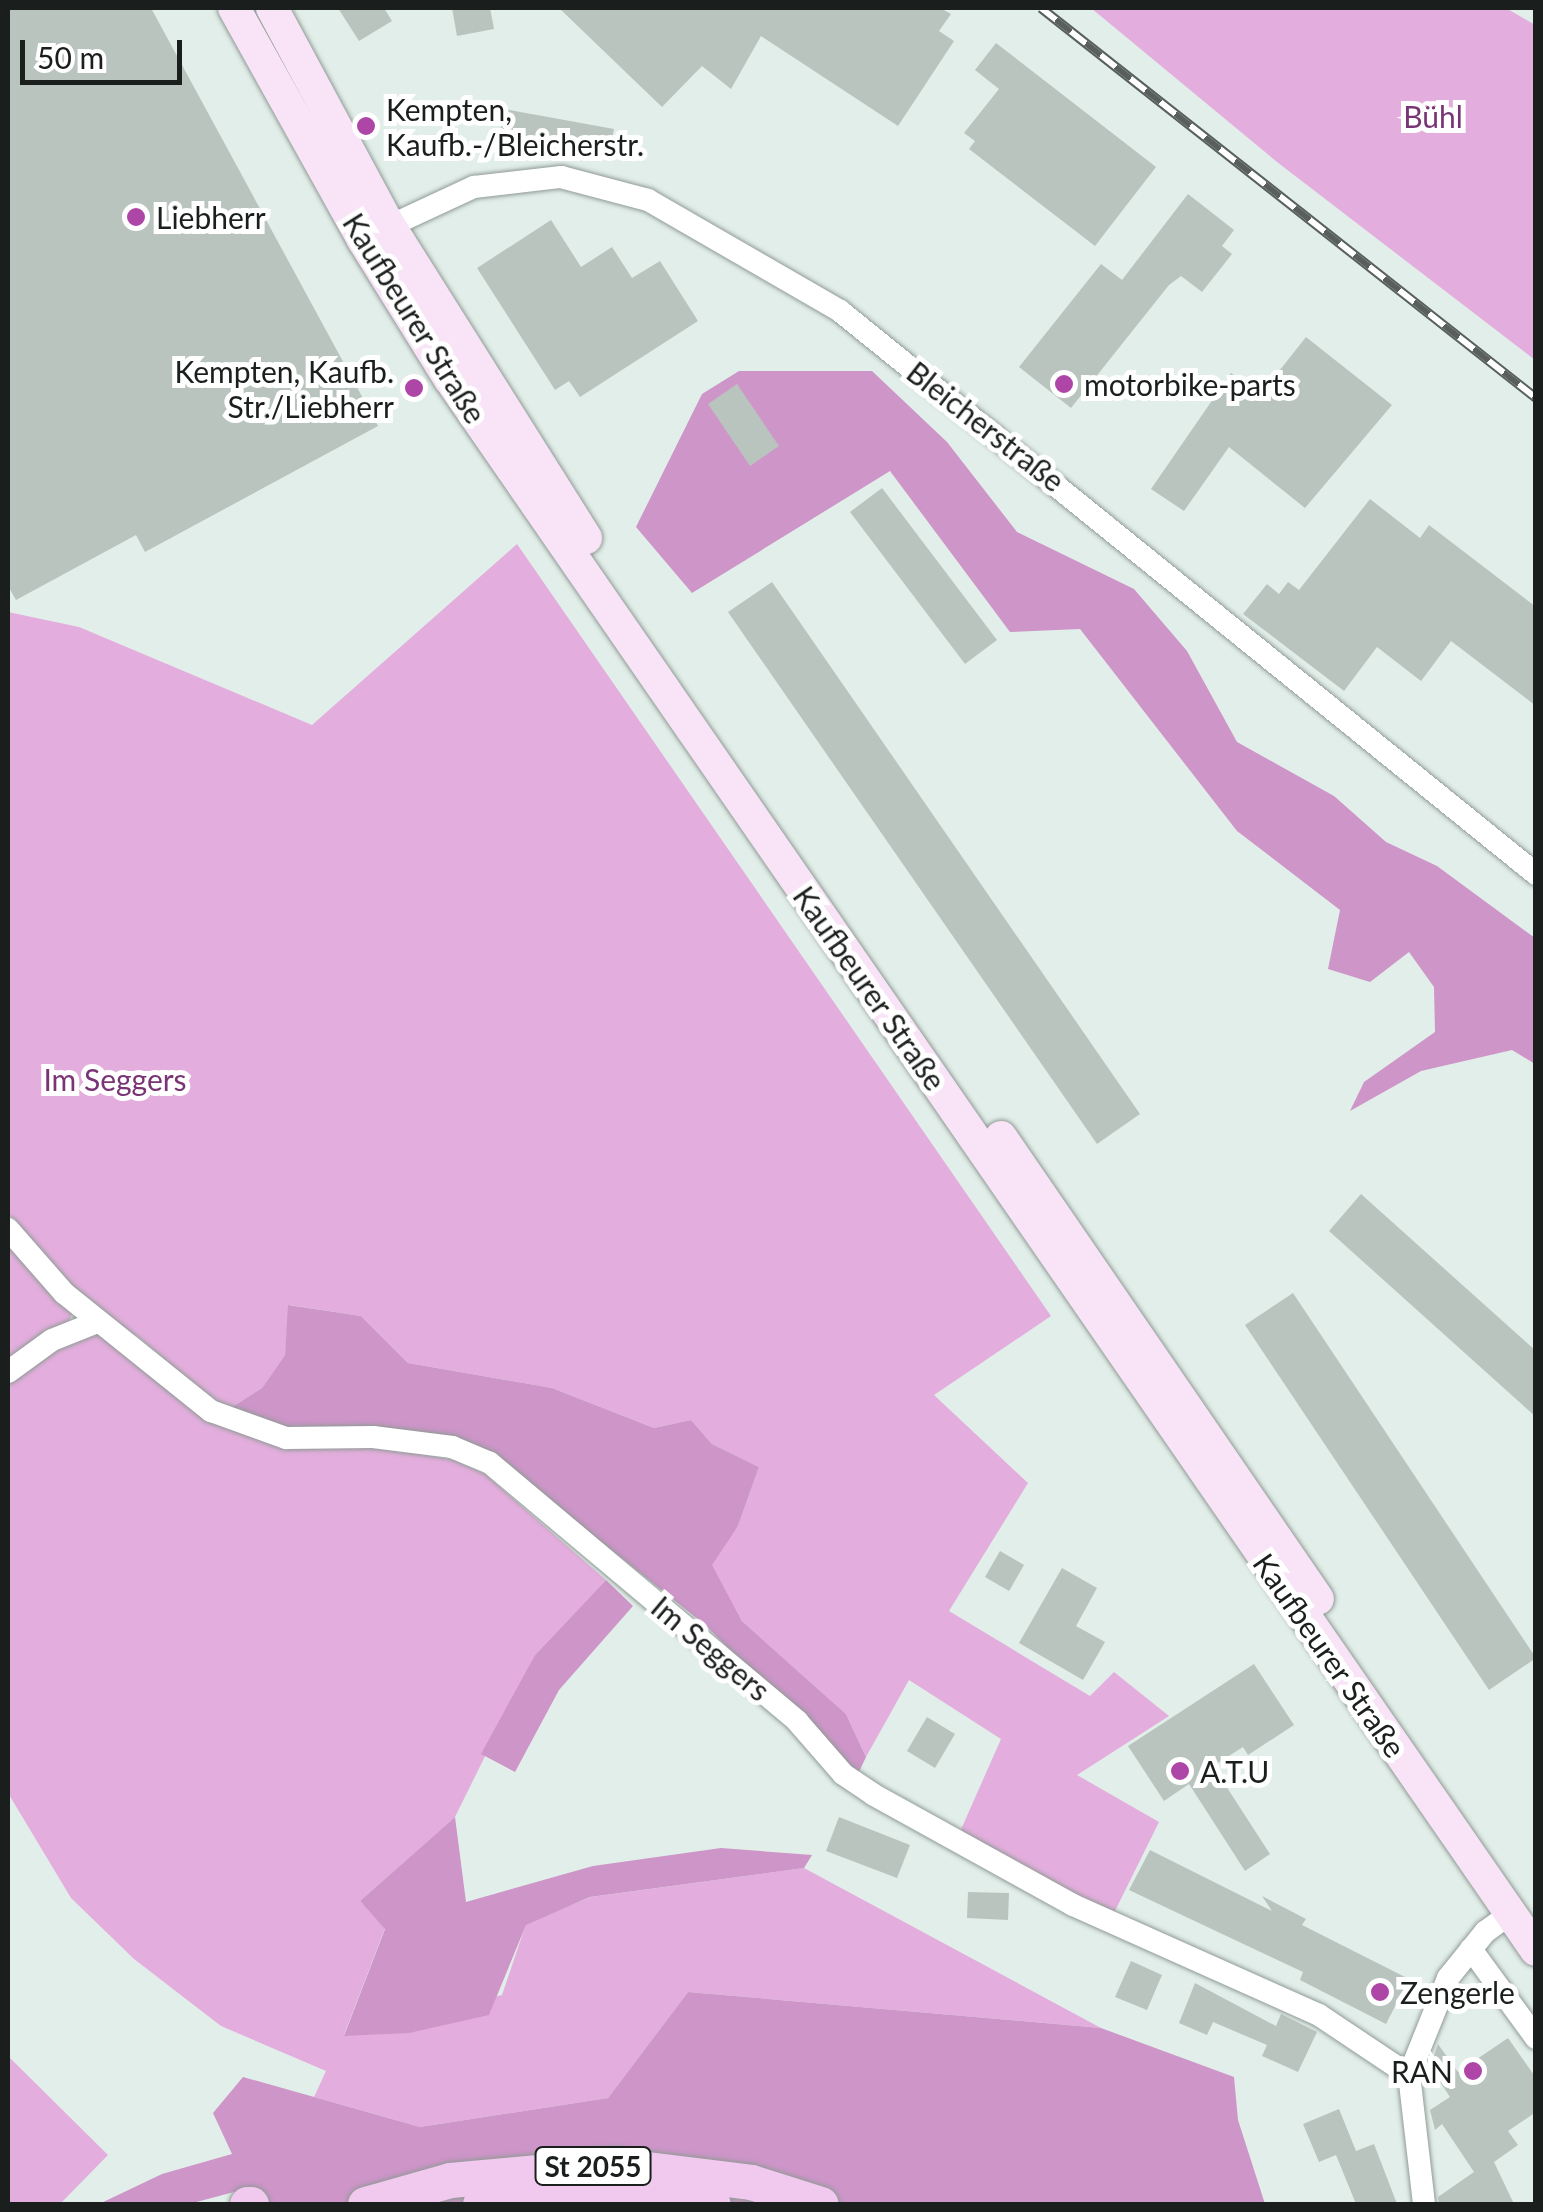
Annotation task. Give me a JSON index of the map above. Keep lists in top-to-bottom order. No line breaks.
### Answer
{"streets":{"main road":["Kaufbeurer Straße","St 2055"],"street":["Bleicherstraße","Im Seggers"]},"crossings":[["Kaufbeurer Straße","Bleicherstraße"]],"parks":["Bühl","Im Seggers"],"places":["Kempten, Kaufb.-/Bleicherstr.","Liebherr","motorbike-parts","Kempten, Kaufb. Str./Liebherr","A.T.U","Zengerle","RAN"],"scale_bar":"50 m"}
